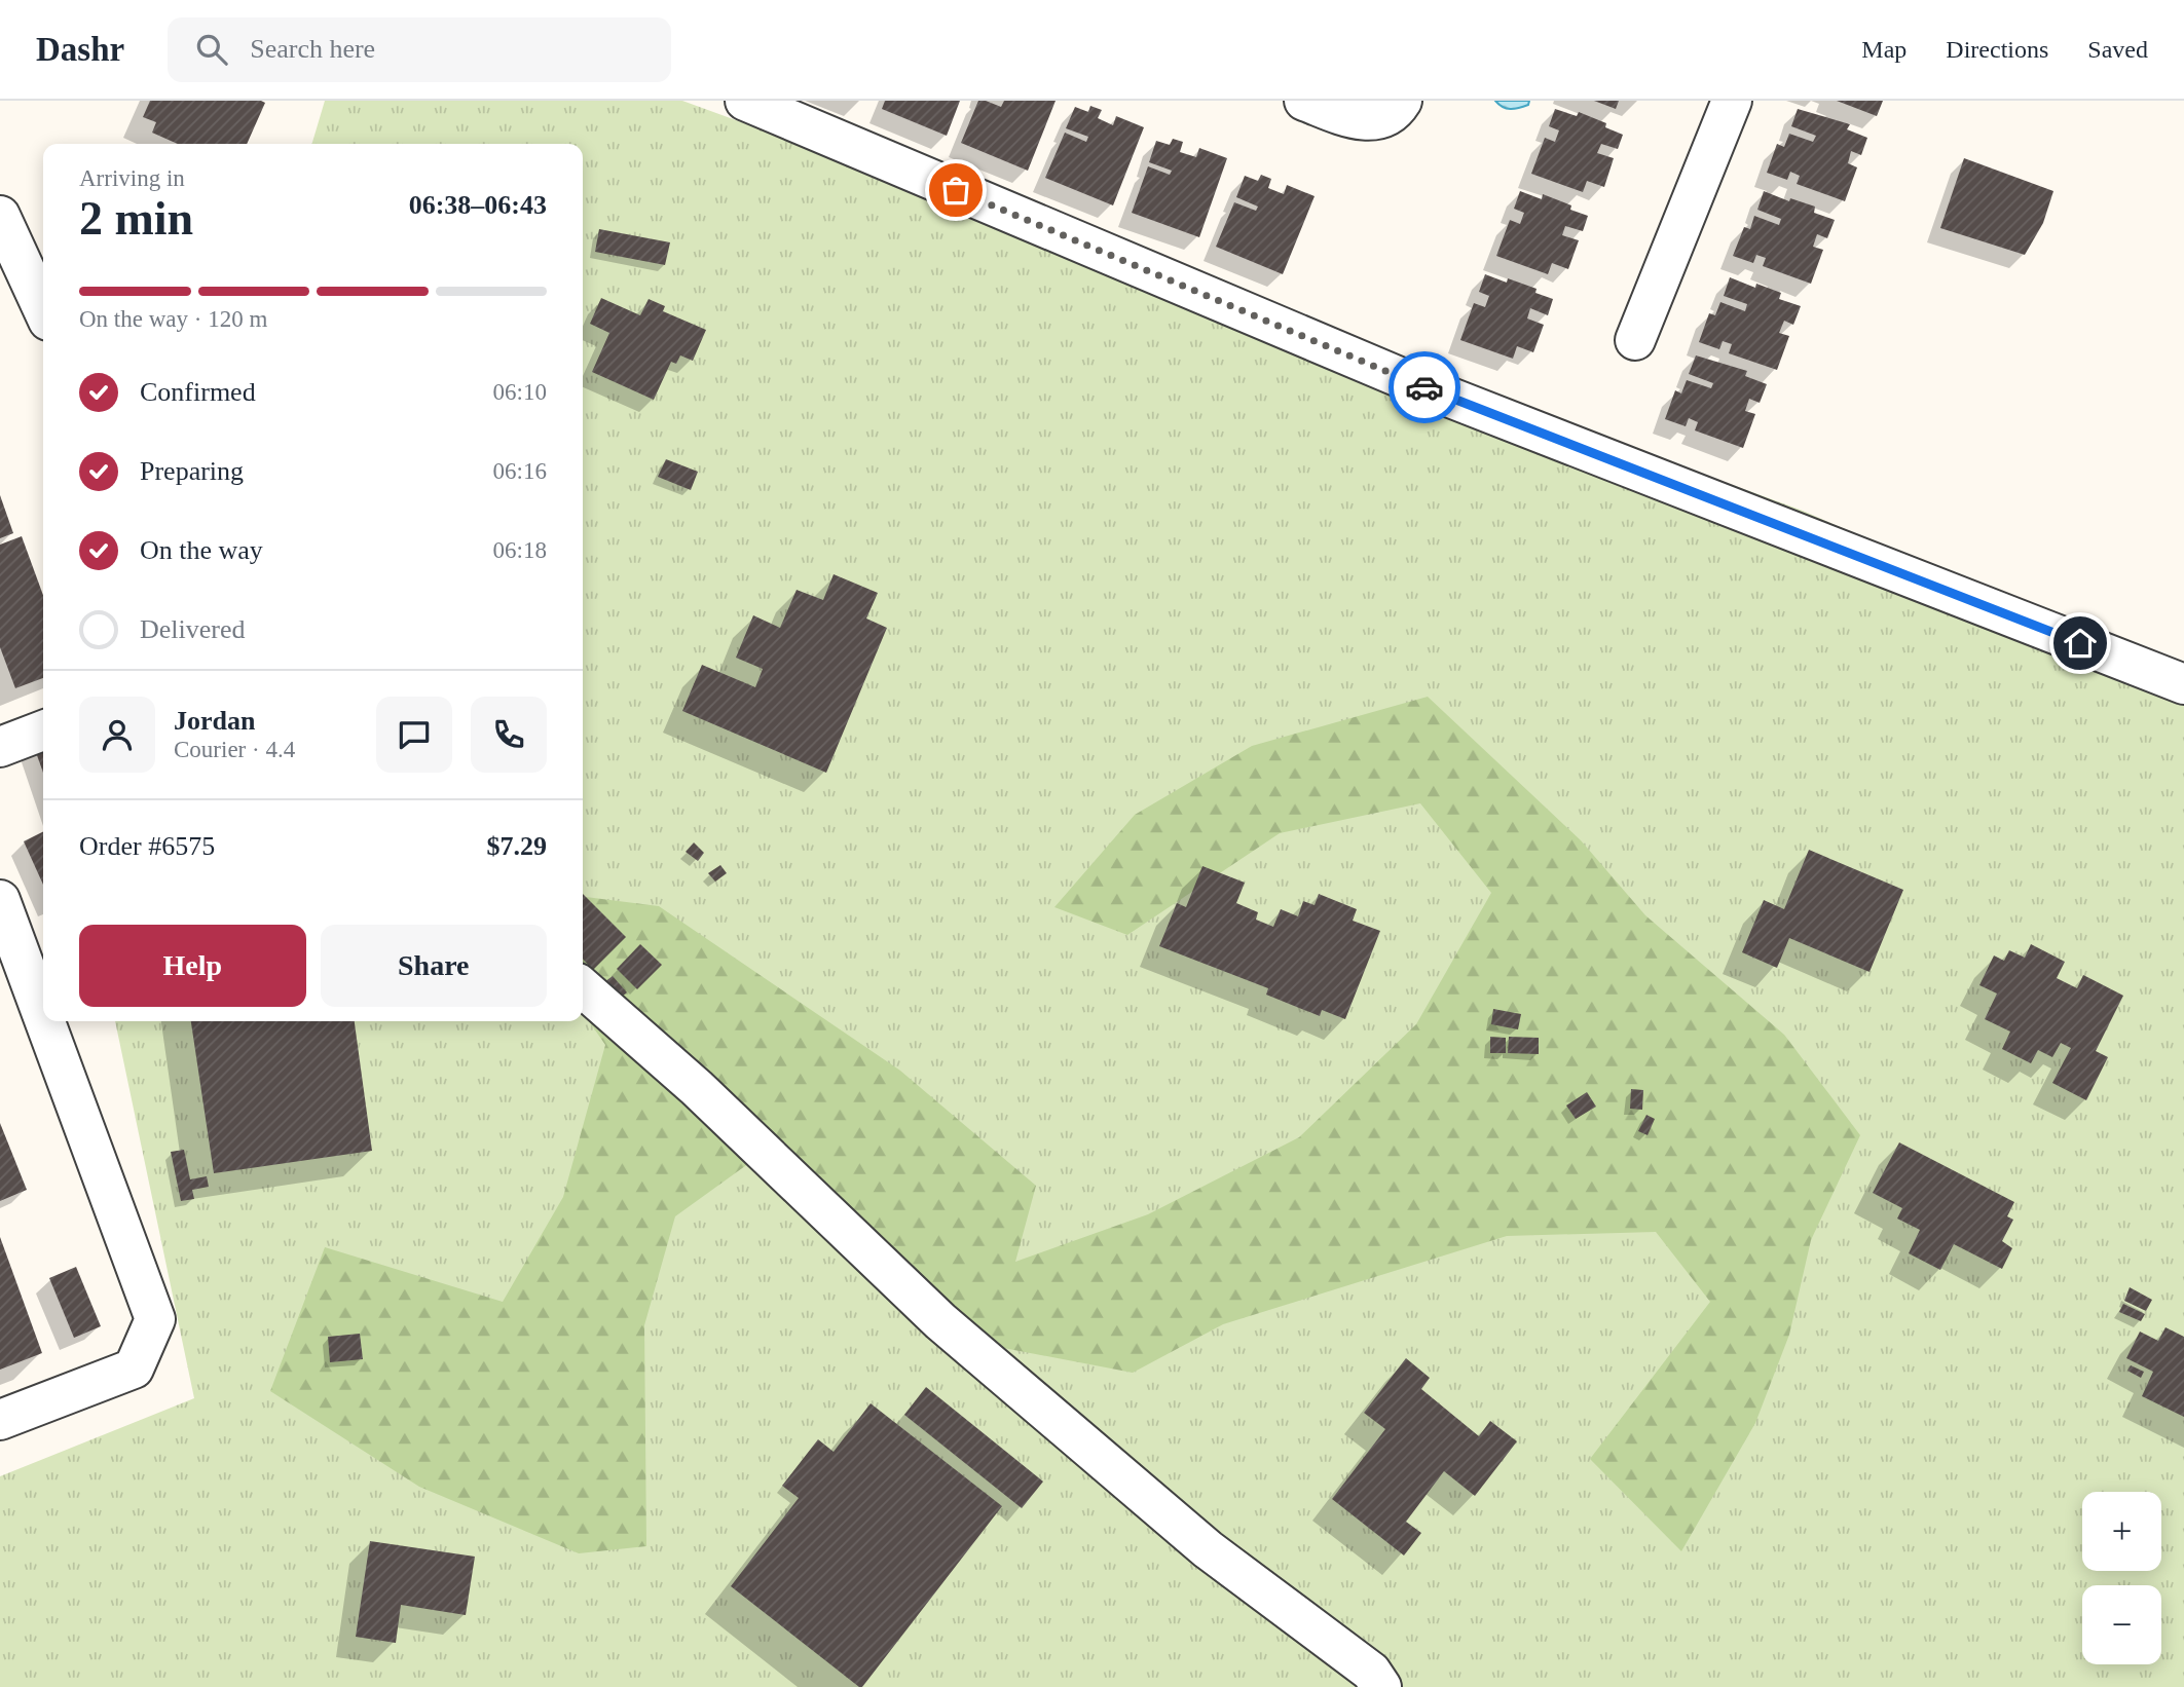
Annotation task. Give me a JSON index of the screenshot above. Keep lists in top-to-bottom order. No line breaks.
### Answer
{"page":{"header":"Dashr","search":"Search here","nav":["Map","Directions","Saved"],"heading":["2 min","Arriving in","06:38–06:43"],"panel":["Jordan","Courier · 4.4","Order #6575","$7.29"],"bar":"On the way · 120 m","list":[["Confirmed","06:10"],["Preparing","06:16"],["On the way","06:18"],"Delivered"],"buttons":["Help","Share"],"map_buttons":["+","−"]}}
